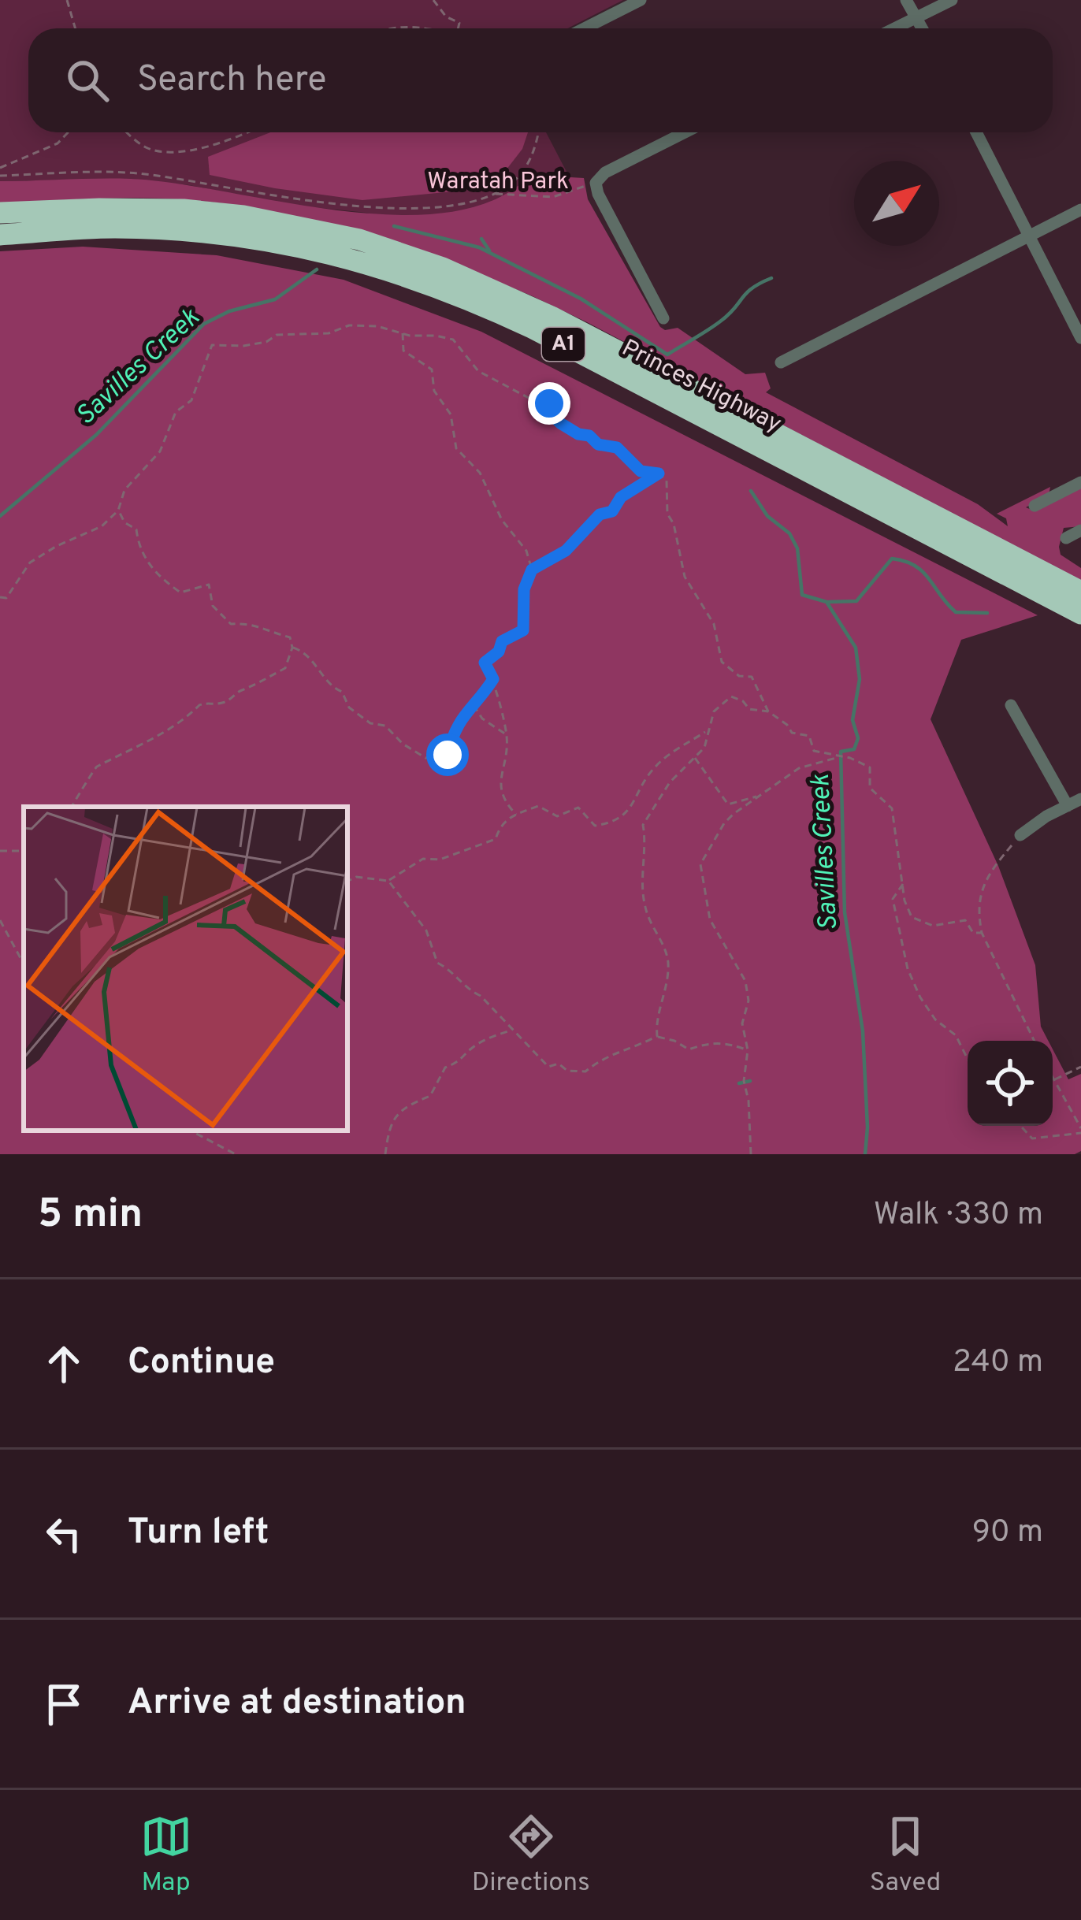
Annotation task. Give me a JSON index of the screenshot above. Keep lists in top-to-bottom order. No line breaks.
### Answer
{"streets":{"highway":["A1","Princes Highway"]},"water":["Savilles Creek"],"parks":["Waratah Park"],"north":"top right","page":{"search":"Search here","heading":["5 min","Walk · 330 m"],"list":[["Continue","240 m"],["Turn left","90 m"],"Arrive at destination"],"nav":["Map","Directions","Saved"]}}
